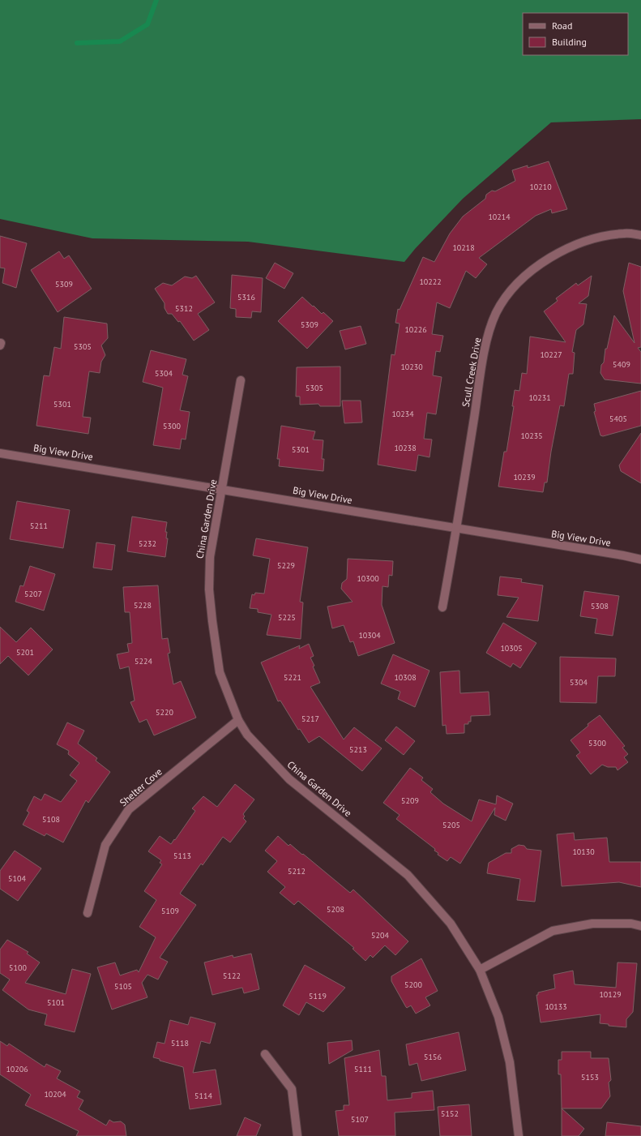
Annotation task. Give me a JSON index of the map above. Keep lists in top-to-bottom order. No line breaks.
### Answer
{"streets":{"street":["Scull Creek Drive","Big View Drive","China Garden Drive","Shelter Cove"]},"crossings":[["Scull Creek Drive","Big View Drive"],["Big View Drive","China Garden Drive"],["China Garden Drive","Shelter Cove"]],"house_numbers":["10210","10214","10218","10222","5309","5316","5312","5309","10226","5305","10227","5409","10230","5304","5305","10231","5301","10234","5405","5300","10235","10238","5301","10239","5211","5232","5229","10300","5207","5228","5308","5225","10304","10305","5201","5224","5221","10308","5304","5220","5217","5300","5213","5209","5108","5205","10130","5113","5212","5104","5208","5109","5204","5100","5122","5200","5105","10129","5119","5101","10133","5118","5156","10206","5111","5153","10204","5114","5152","5107"],"legend":["Road","Building"]}
